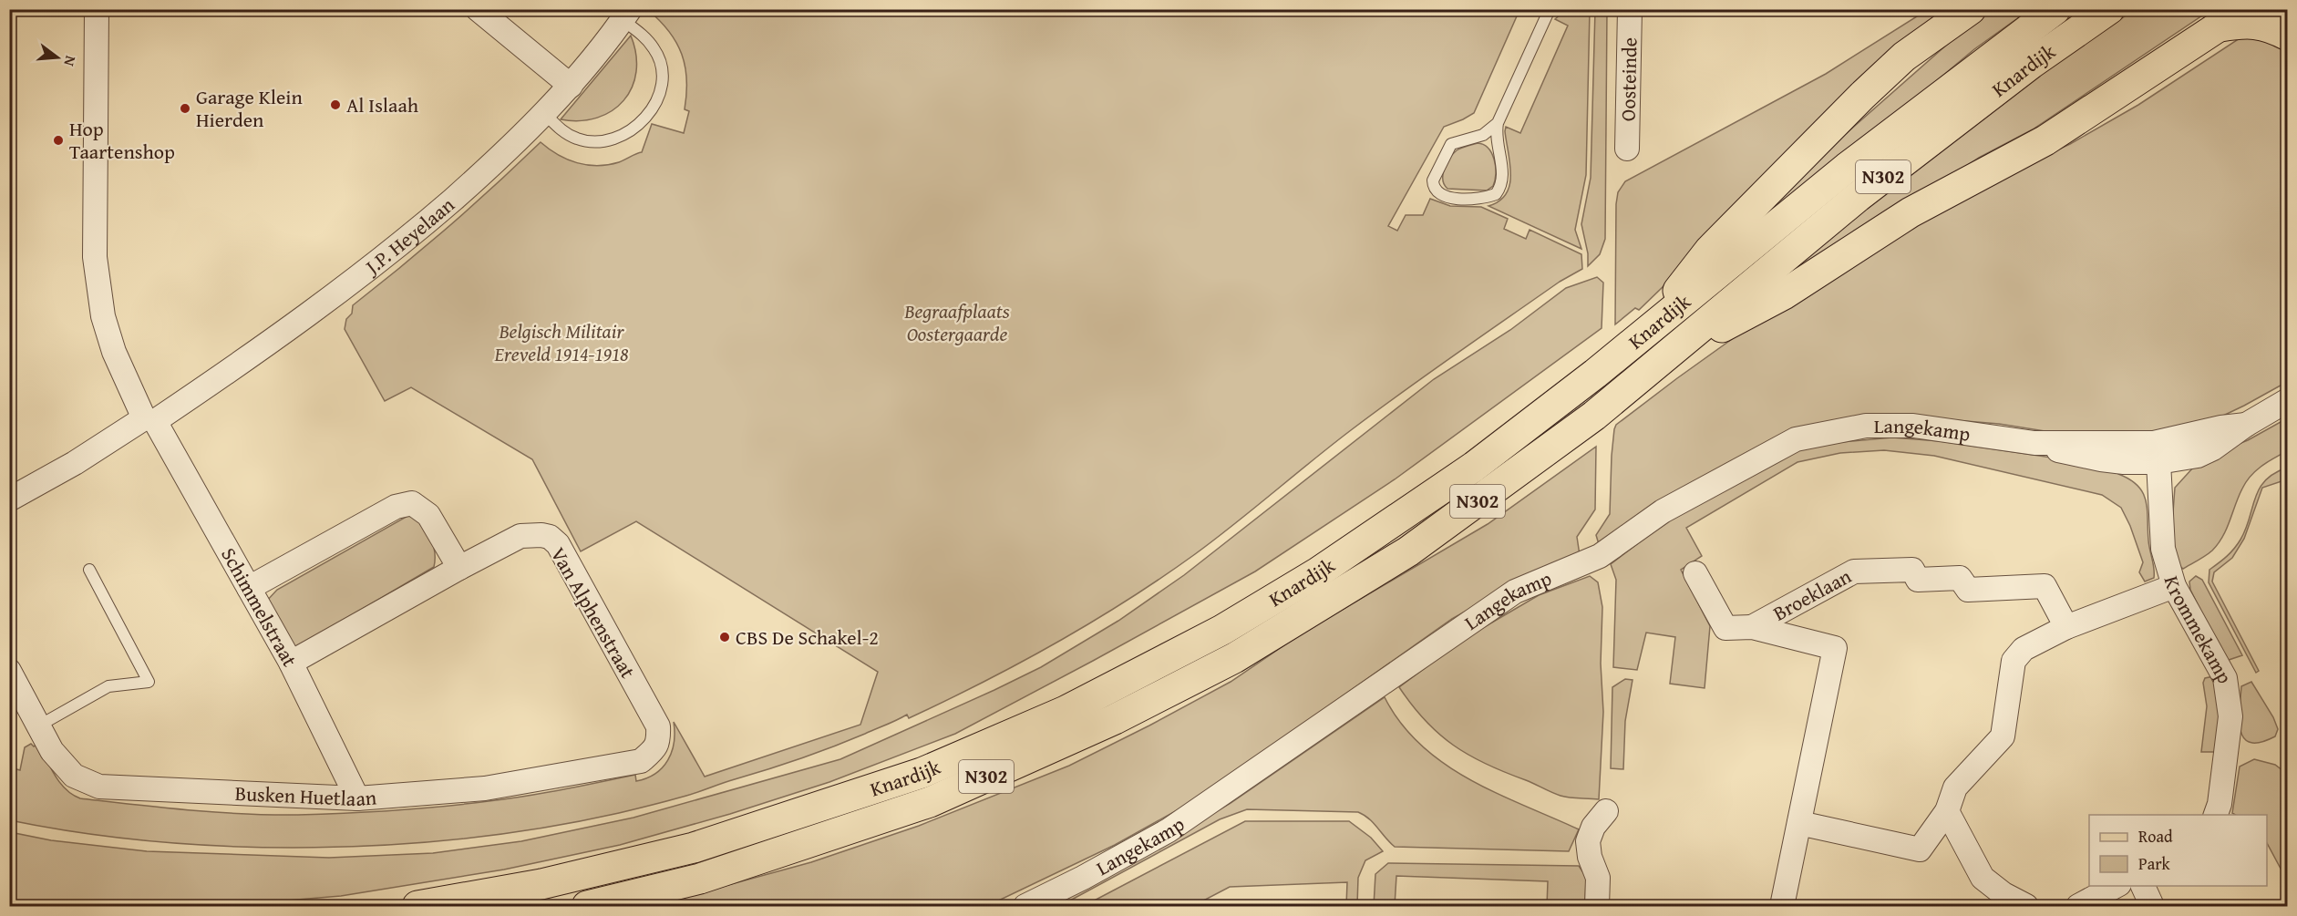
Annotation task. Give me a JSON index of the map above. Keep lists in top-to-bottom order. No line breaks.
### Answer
{"streets":{"main road":["Knardijk","N302"],"street":["Oosteinde","J.P. Heyelaan","Langekamp","Broeklaan","Schimmelstraat","Van Alphenstraat","Krommekamp","Busken Huetlaan"]},"crossings":[["J.P. Heyelaan","Schimmelstraat"],["Langekamp","Krommekamp"],["Schimmelstraat","Van Alphenstraat"],["Schimmelstraat","Busken Huetlaan"],["Van Alphenstraat","Busken Huetlaan"]],"parks":["Begraafplaats Oostergaarde","Belgisch Militair Ereveld 1914-1918"],"places":["Al Islaah","Garage Klein Hierden","Hop Taartenshop","CBS De Schakel-2"],"legend":["Road","Park"],"north":"right"}
